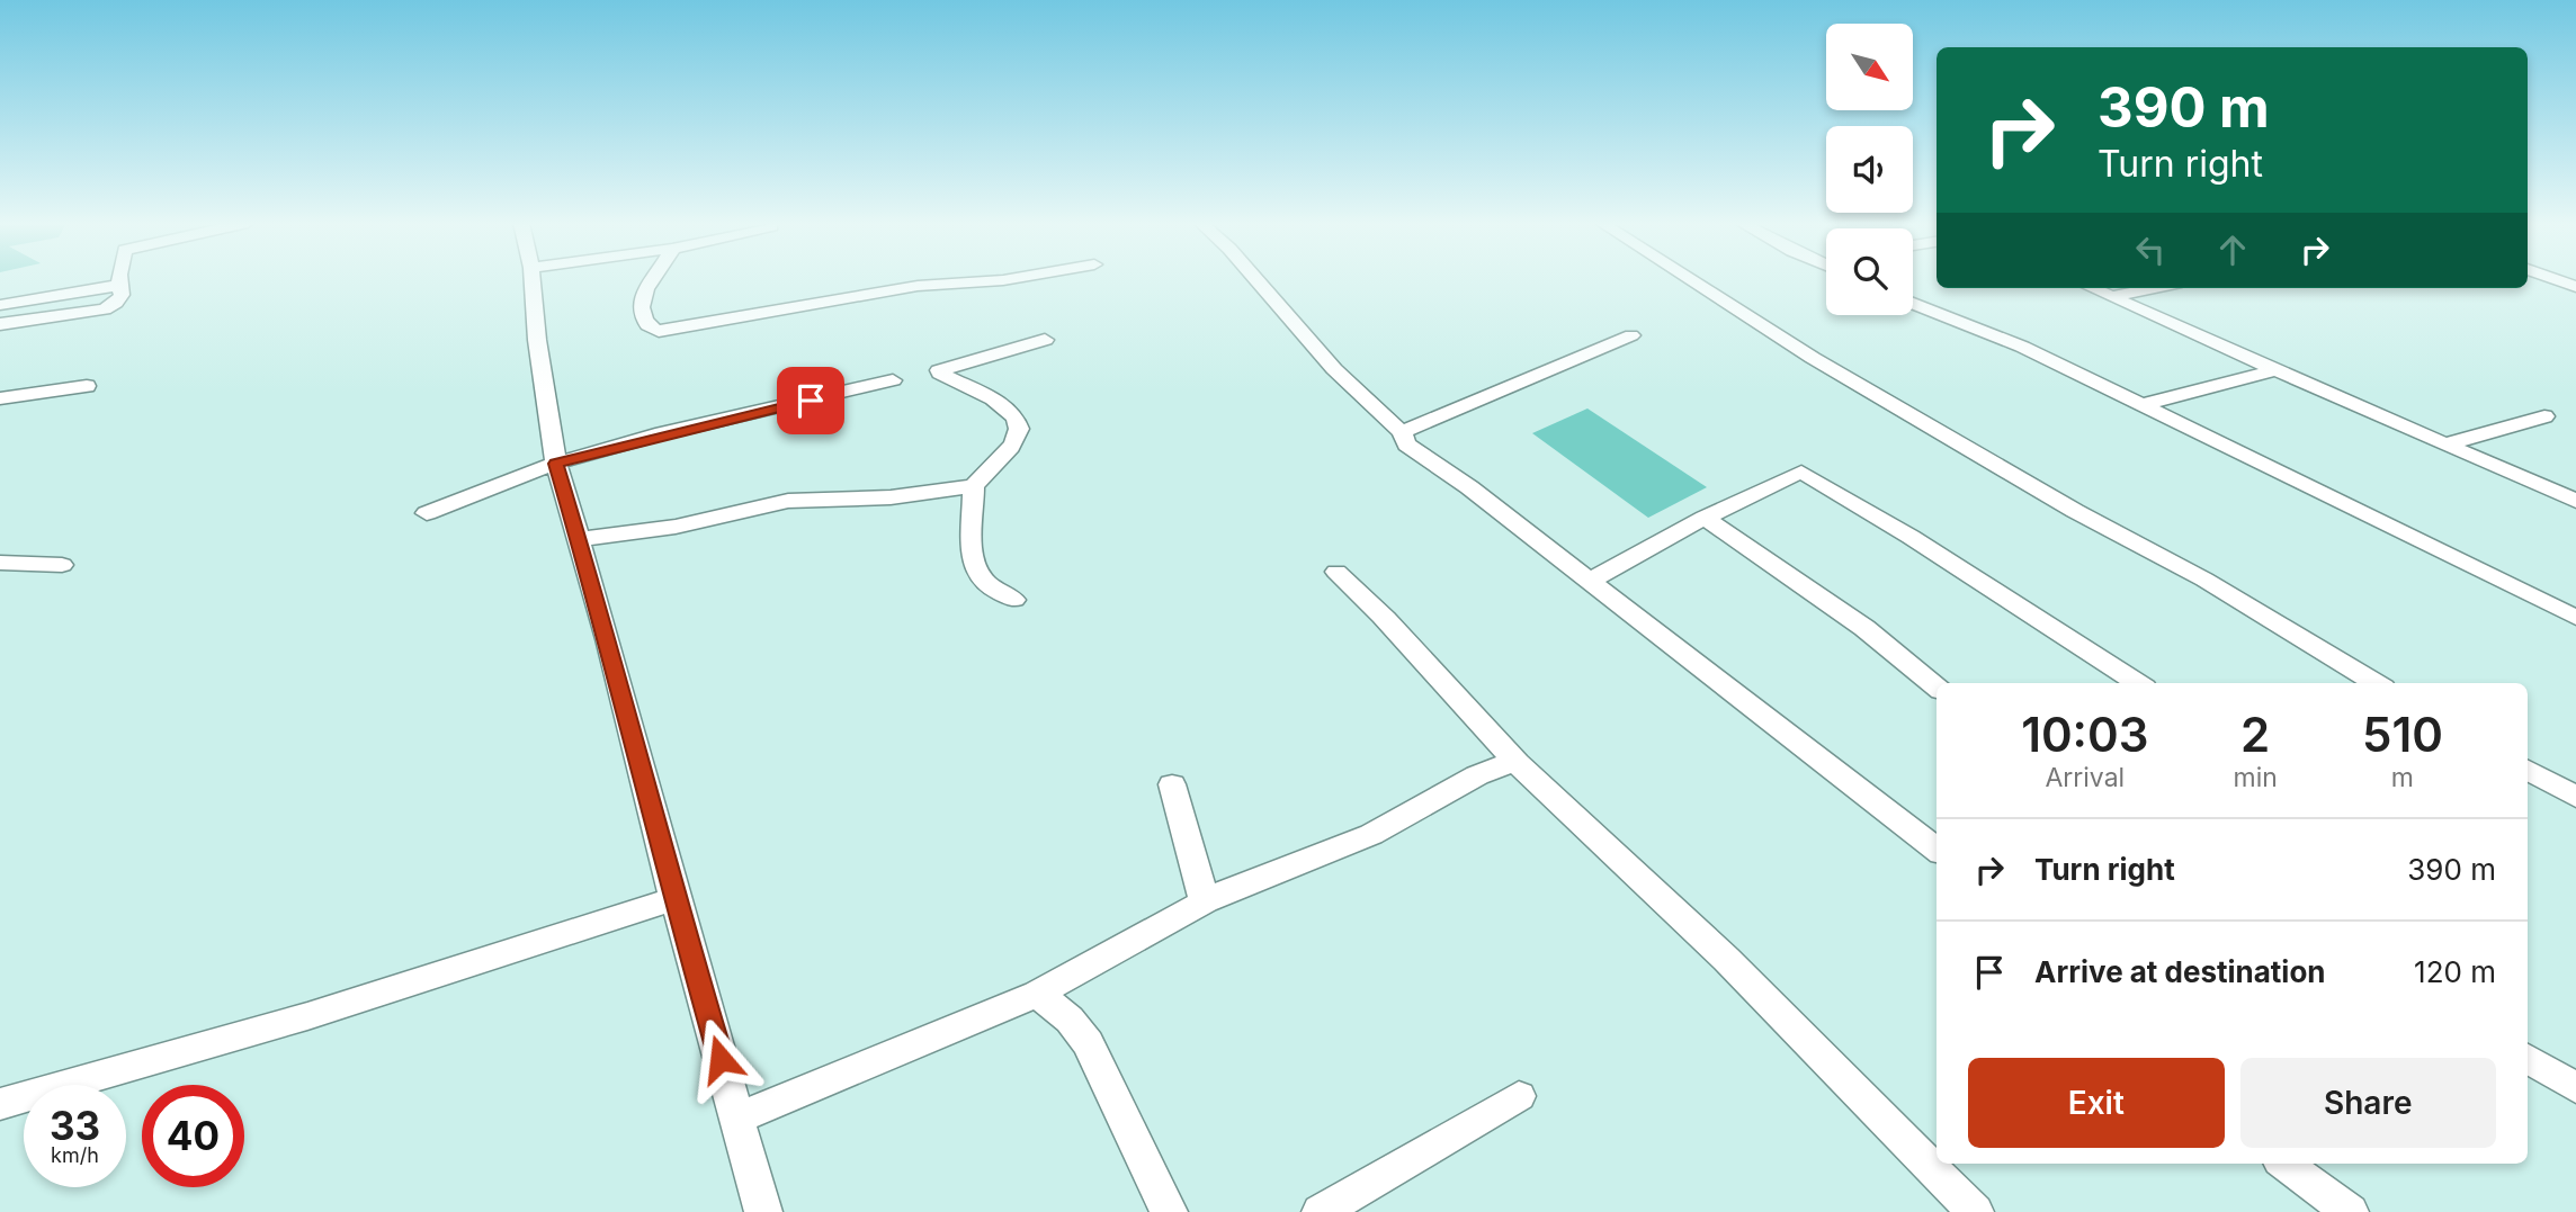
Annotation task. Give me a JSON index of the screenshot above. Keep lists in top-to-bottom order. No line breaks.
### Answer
{"north":"bottom right","page":{"turn":["390 m","Turn right"],"eta":["10:03","Arrival","2","min","510","m"],"list":[{"name":"Turn right","value":"390 m"},{"name":"Arrive at destination","value":"120 m"}],"buttons":["Exit","Share"],"speed":"33 km/h","limit":"40"}}
